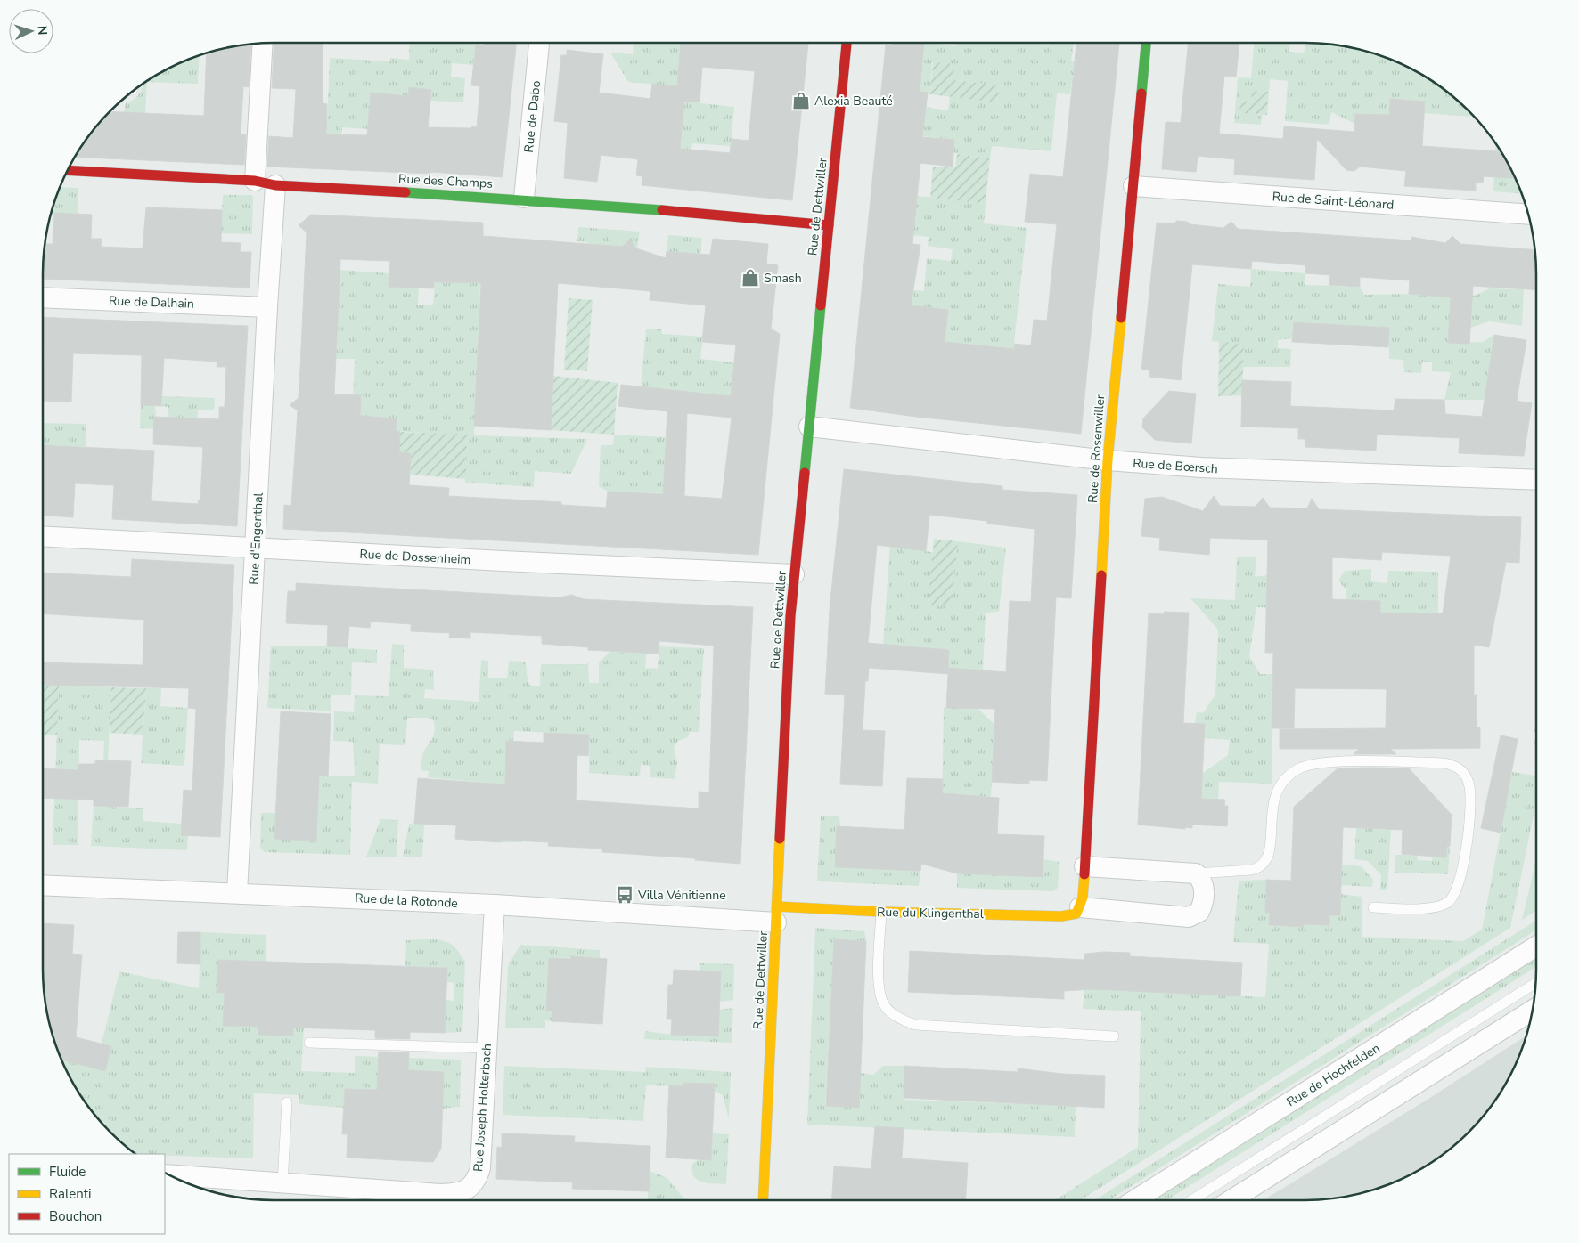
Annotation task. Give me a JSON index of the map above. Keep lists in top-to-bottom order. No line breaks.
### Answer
{"streets":{"street":["Rue de Dabo","Rue des Champs","Rue de Saint-Léonard","Rue de Dettwiller","Rue de Dalhain","Rue de Rosenwiller","Rue de Bœrsch","Rue d'Engenthal","Rue de Dossenheim","Rue de la Rotonde","Rue du Klingenthal","Rue de Hochfelden","Rue Joseph Holterbach"]},"crossings":[["Rue de Dabo","Rue des Champs"],["Rue des Champs","Rue de Dettwiller"],["Rue des Champs","Rue d'Engenthal"],["Rue de Saint-Léonard","Rue de Rosenwiller"],["Rue de Dettwiller","Rue de Bœrsch"],["Rue de Dettwiller","Rue de Dossenheim"],["Rue de Dettwiller","Rue de la Rotonde"],["Rue de Dettwiller","Rue du Klingenthal"],["Rue de Dalhain","Rue d'Engenthal"],["Rue de Rosenwiller","Rue de Bœrsch"],["Rue d'Engenthal","Rue de Dossenheim"],["Rue d'Engenthal","Rue de la Rotonde"],["Rue de la Rotonde","Rue du Klingenthal"],["Rue de la Rotonde","Rue Joseph Holterbach"]],"places":{"shop":["Alexia Beauté","Smash"],"bus stop":["Villa Vénitienne"]},"legend":["Fluide","Ralenti","Bouchon"],"north":"right"}
